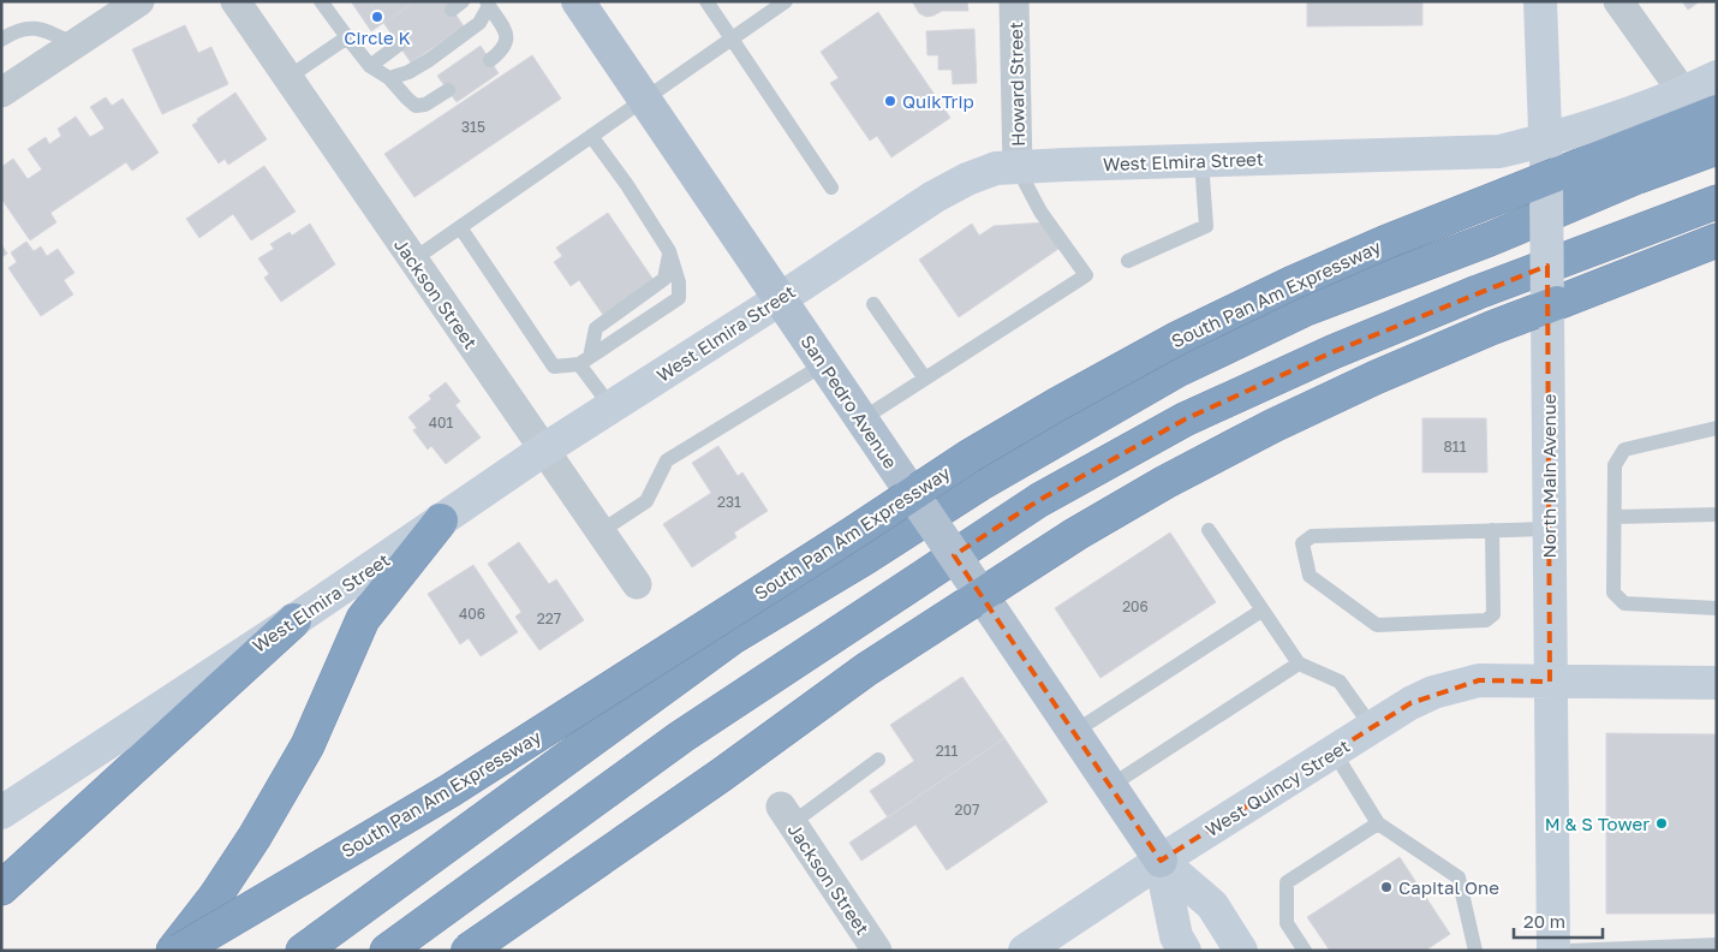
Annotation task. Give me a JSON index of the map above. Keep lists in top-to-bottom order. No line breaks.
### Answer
{"streets":{"highway":["South Pan Am Expressway"],"main road":["West Elmira Street","San Pedro Avenue","North Main Avenue","West Quincy Street"],"street":["Howard Street","Jackson Street"]},"crossings":[["Howard Street","West Elmira Street"],["West Elmira Street","Jackson Street"],["West Elmira Street","San Pedro Avenue"],["West Elmira Street","North Main Avenue"],["South Pan Am Expressway","North Main Avenue"],["San Pedro Avenue","West Quincy Street"],["North Main Avenue","West Quincy Street"]],"places":["Circle K","QuikTrip","M & S Tower","Capital One"],"house_numbers":["315","401","811","231","206","406","227","211","207"],"scale_bar":"20 m"}
